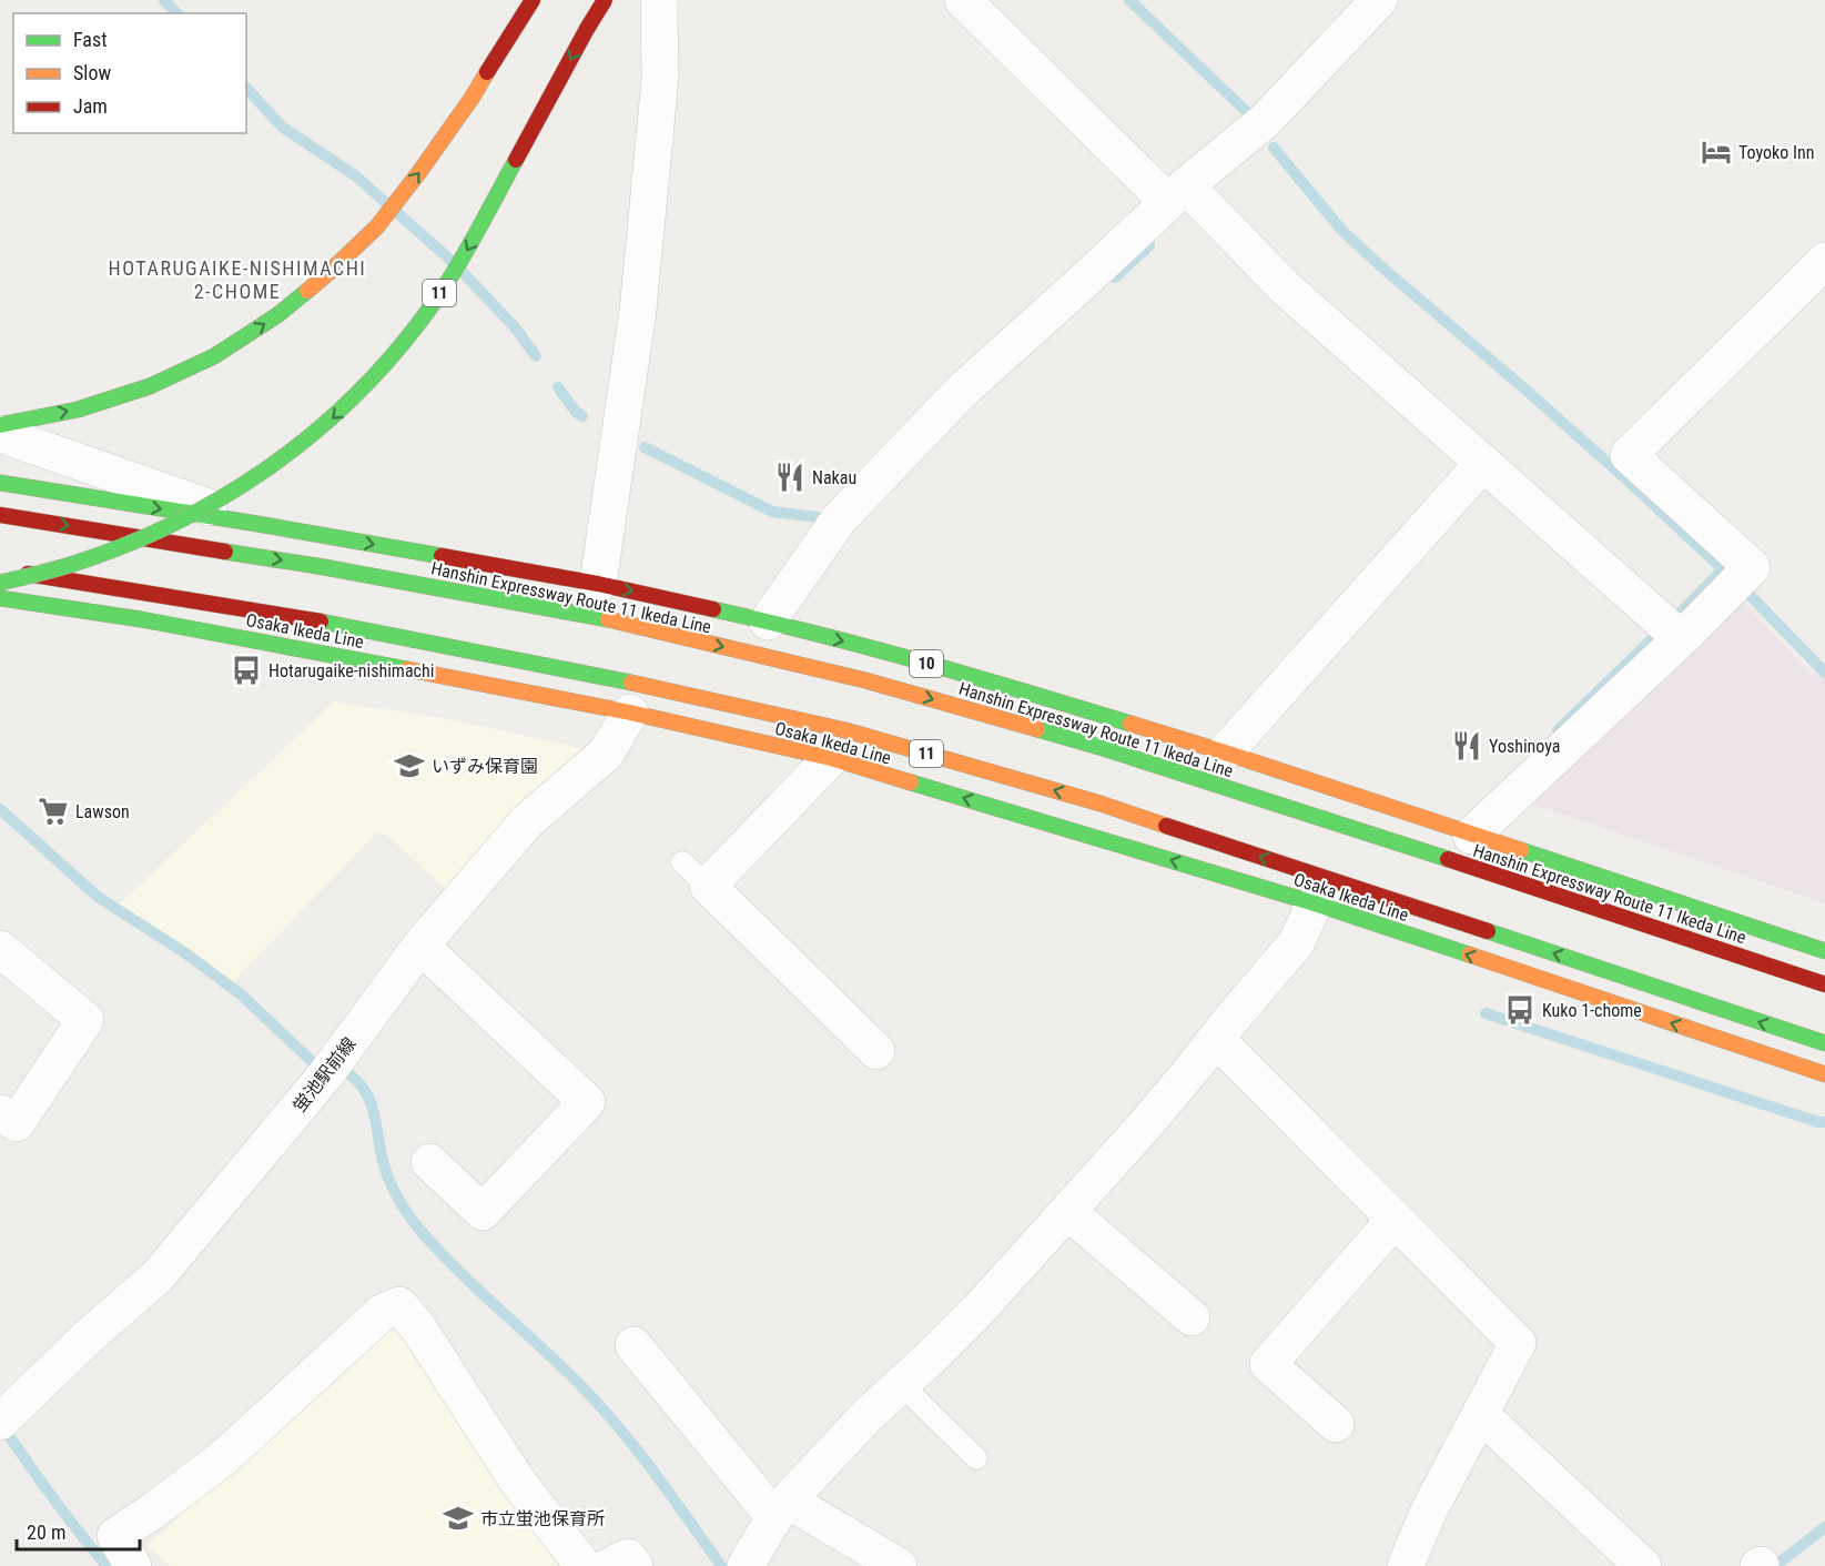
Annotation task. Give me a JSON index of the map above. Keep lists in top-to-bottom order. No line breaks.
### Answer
{"streets":{"main road":["11","Hanshin Expressway Route 11 Ikeda Line","Osaka Ikeda Line","10"],"street":["蛍池駅前線"]},"crossings":[["Osaka Ikeda Line","蛍池駅前線"]],"districts":["HOTARUGAIKE-NISHIMACHI 2-CHOME"],"places":{"hotel":["Toyoko Inn"],"restaurant":["Nakau","Yoshinoya"],"bus stop":["Hotarugaike-nishimachi","Kuko 1-chome"],"school or university":["いずみ保育園","市立蛍池保育所"],"supermarket":["Lawson"]},"legend":["Fast","Slow","Jam"],"scale_bar":"20 m"}
